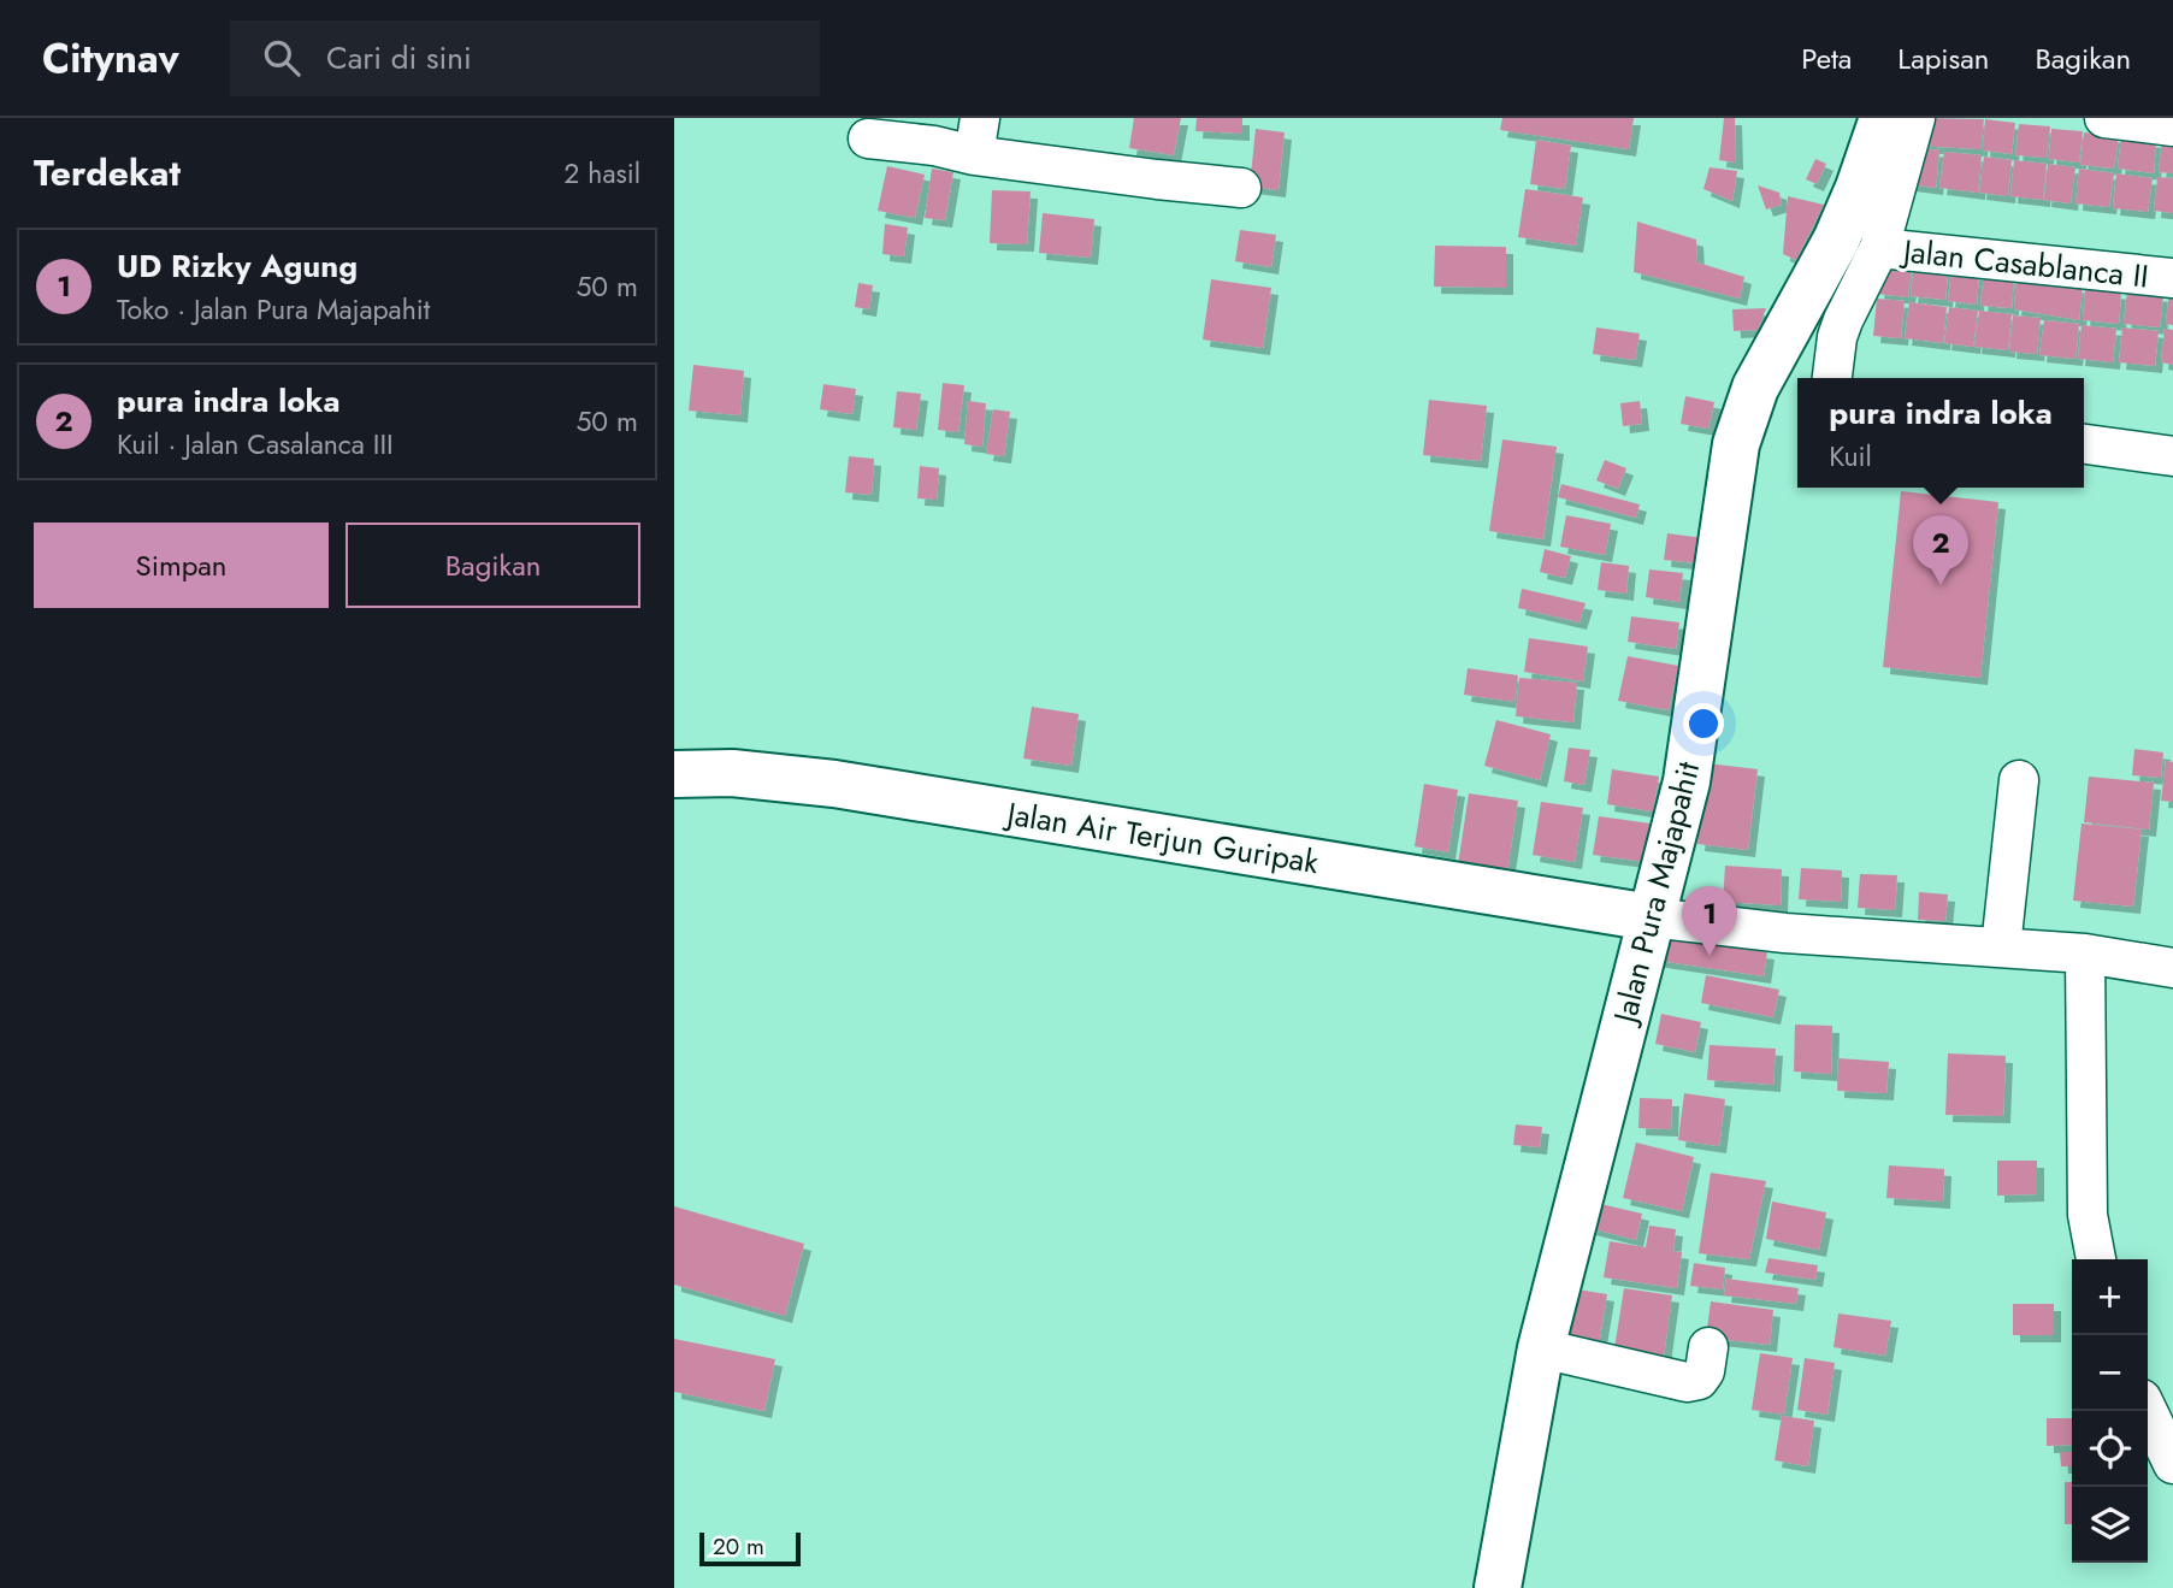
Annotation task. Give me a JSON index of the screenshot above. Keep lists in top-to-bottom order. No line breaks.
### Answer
{"streets":{"street":["Jalan Casablanca II","Jalan Air Terjun Guripak","Jalan Pura Majapahit"]},"crossings":[["Jalan Air Terjun Guripak","Jalan Pura Majapahit"]],"scale_bar":"20 m","page":{"header":"Citynav","search":"Cari di sini","nav":["Peta","Lapisan","Bagikan"],"heading":["Terdekat","2 hasil"],"list":[{"mark":"1","name":"UD Rizky Agung","note":"Toko · Jalan Pura Majapahit","value":"50 m"},{"mark":"2","name":"pura indra loka","note":"Kuil · Jalan Casalanca III","value":"50 m"}],"popup":["pura indra loka","Kuil"],"buttons":["Simpan","Bagikan"],"pins":["2","1"],"map_buttons":["+","−"],"scale":"20 m"}}
